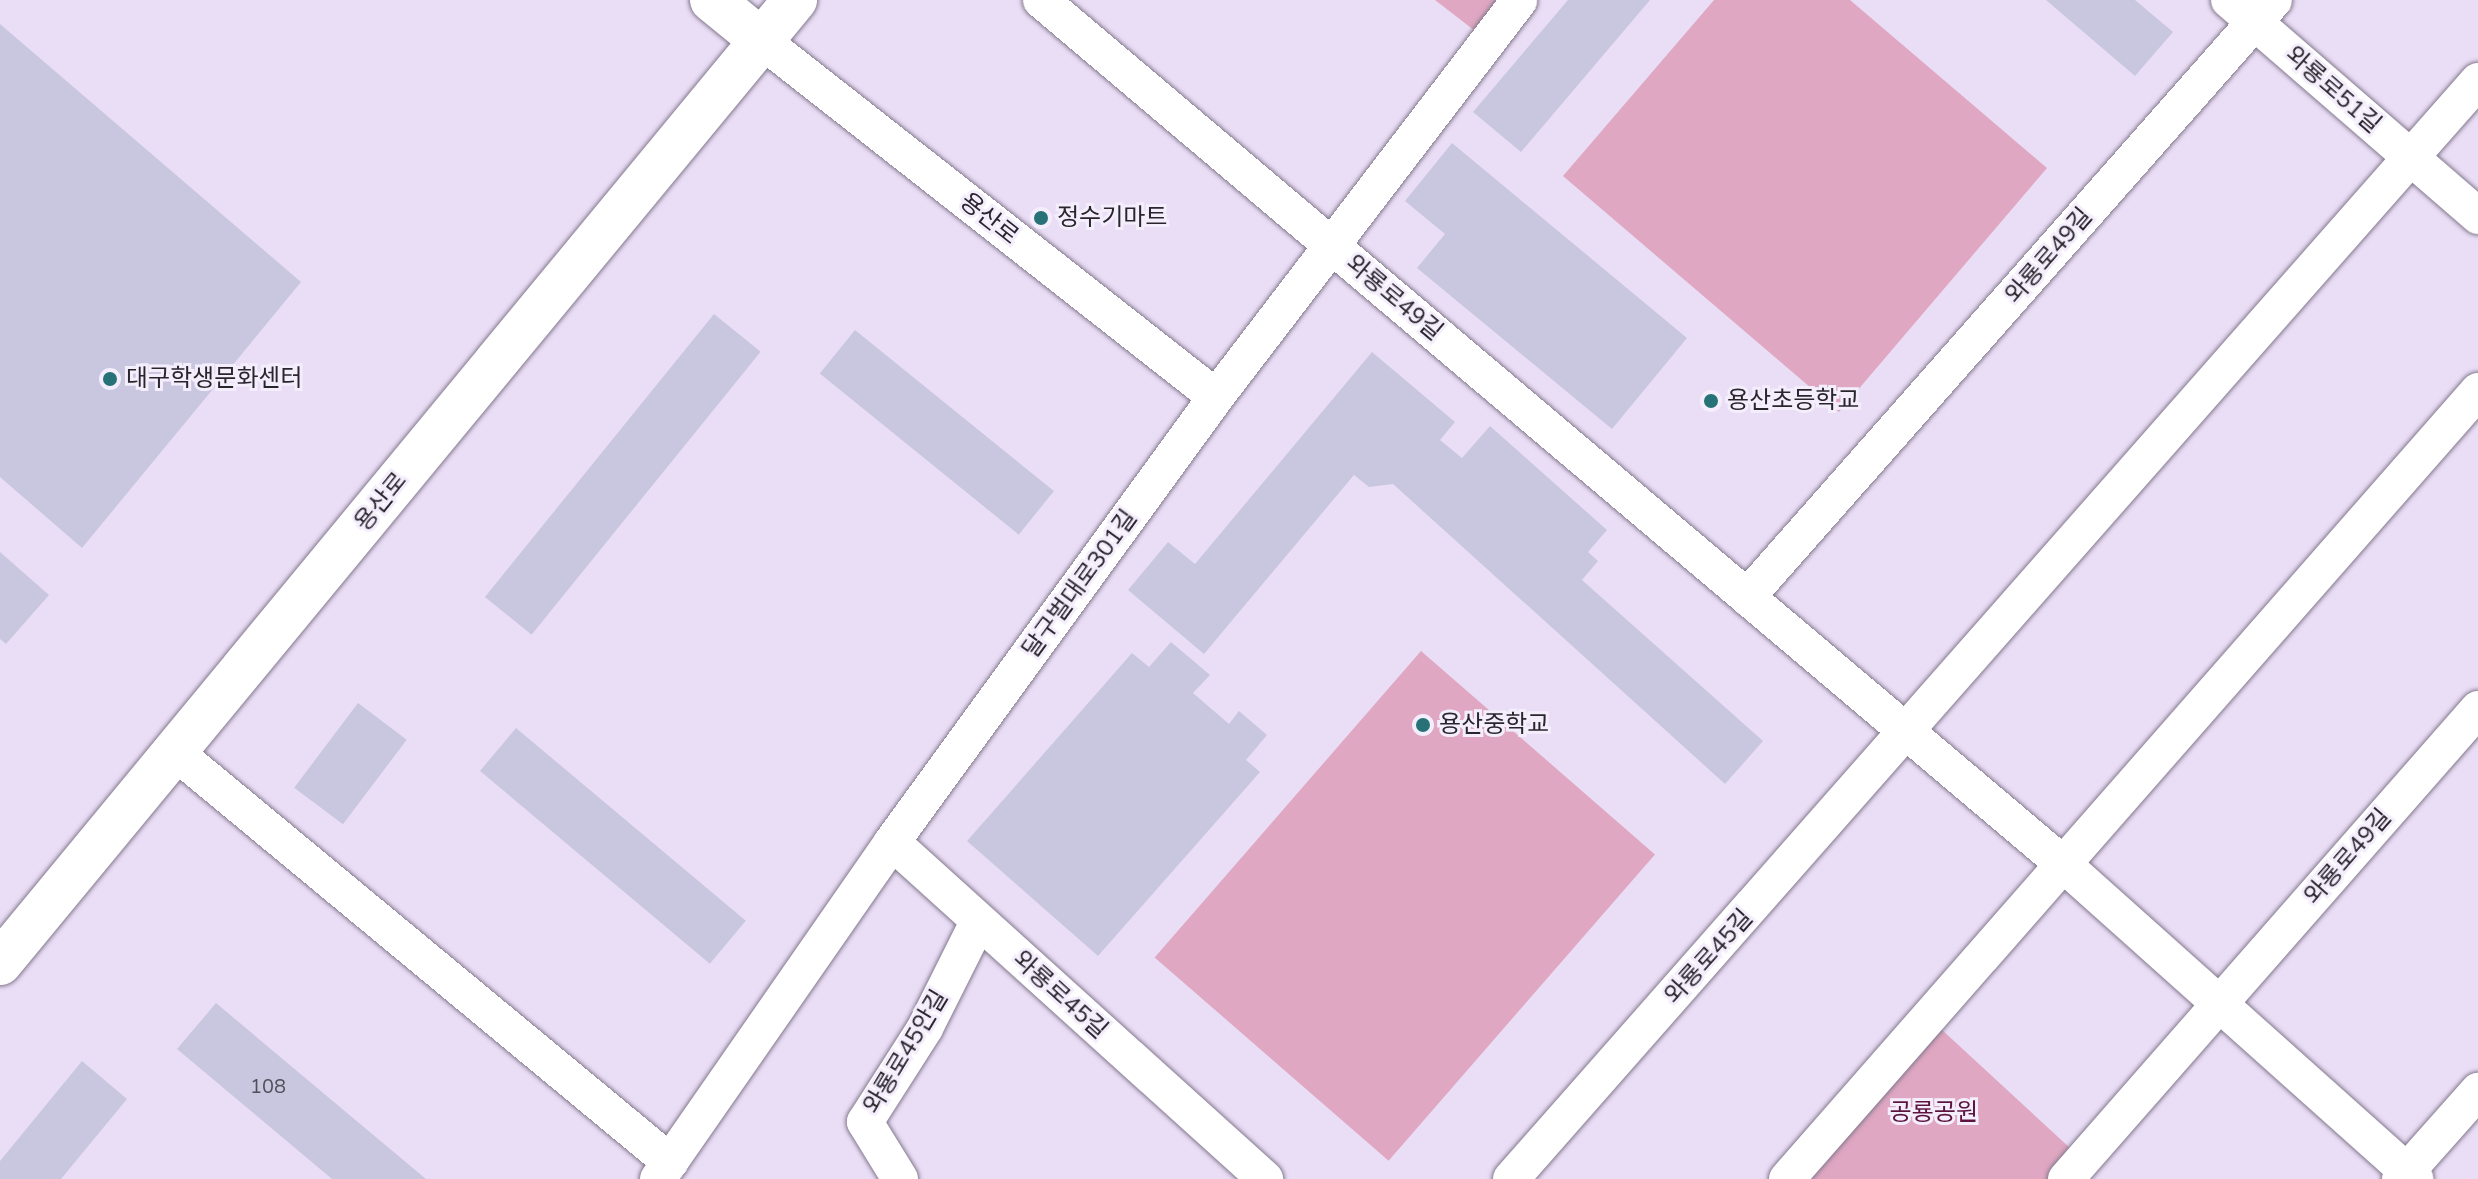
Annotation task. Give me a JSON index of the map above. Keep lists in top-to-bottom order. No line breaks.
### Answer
{"streets":{"main road":["용산로"],"street":["와룡로51길","와룡로49길","달구벌대로301길","와룡로45길","와룡로45안길"]},"crossings":[["와룡로51길","와룡로49길"],["용산로","달구벌대로301길"],["와룡로49길","달구벌대로301길"],["와룡로49길","와룡로45길"],["달구벌대로301길","와룡로45길"],["와룡로45길","와룡로45안길"]],"parks":["공룡공원"],"places":["정수기마트","대구학생문화센터","용산초등학교","용산중학교"],"house_numbers":["108"]}
